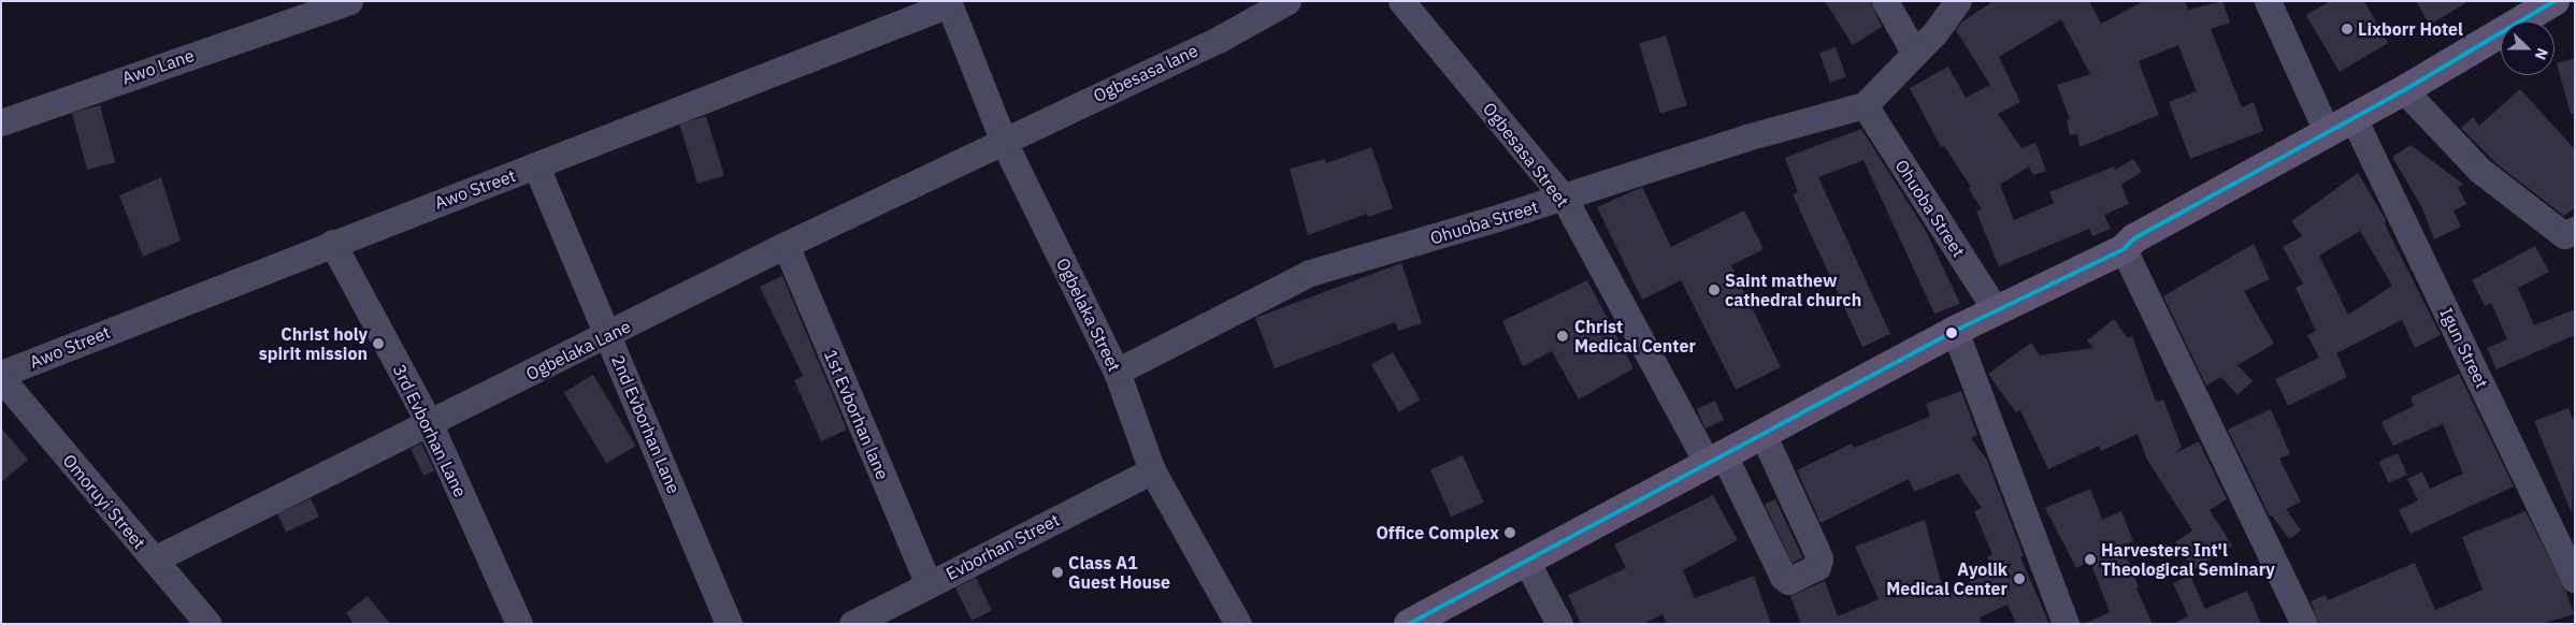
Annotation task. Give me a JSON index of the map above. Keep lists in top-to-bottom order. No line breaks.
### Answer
{"streets":{"street":["Awo Lane","Ogbesasa lane","Ogbesasa Street","Awo Street","Ohuoba Street","Ogbelaka Street","Igun Street","Ogbelaka Lane","1st Evborhan lane","2nd Evborhan Lane","3rd Evborhan Lane","Omoruyi Street","Evborhan Street"]},"crossings":[["Ogbesasa lane","Ogbelaka Street"],["Ogbesasa lane","Ogbelaka Lane"],["Ogbesasa Street","Ohuoba Street"],["Awo Street","Ogbelaka Street"],["Awo Street","2nd Evborhan Lane"],["Awo Street","3rd Evborhan Lane"],["Awo Street","Omoruyi Street"],["Ohuoba Street","Ogbelaka Street"],["Ogbelaka Street","Ogbelaka Lane"],["Ogbelaka Street","Evborhan Street"],["Ogbelaka Lane","1st Evborhan lane"],["Ogbelaka Lane","2nd Evborhan Lane"],["Ogbelaka Lane","3rd Evborhan Lane"],["Ogbelaka Lane","Omoruyi Street"],["1st Evborhan lane","Evborhan Street"]],"places":["Lixborr Hotel","Saint mathew cathedral church","Christ Medical Center","Christ holy spirit mission","Office Complex","Harvesters Int'l Theological Seminary","Class A1 Guest House","Ayolik Medical Center"],"north":"right"}
